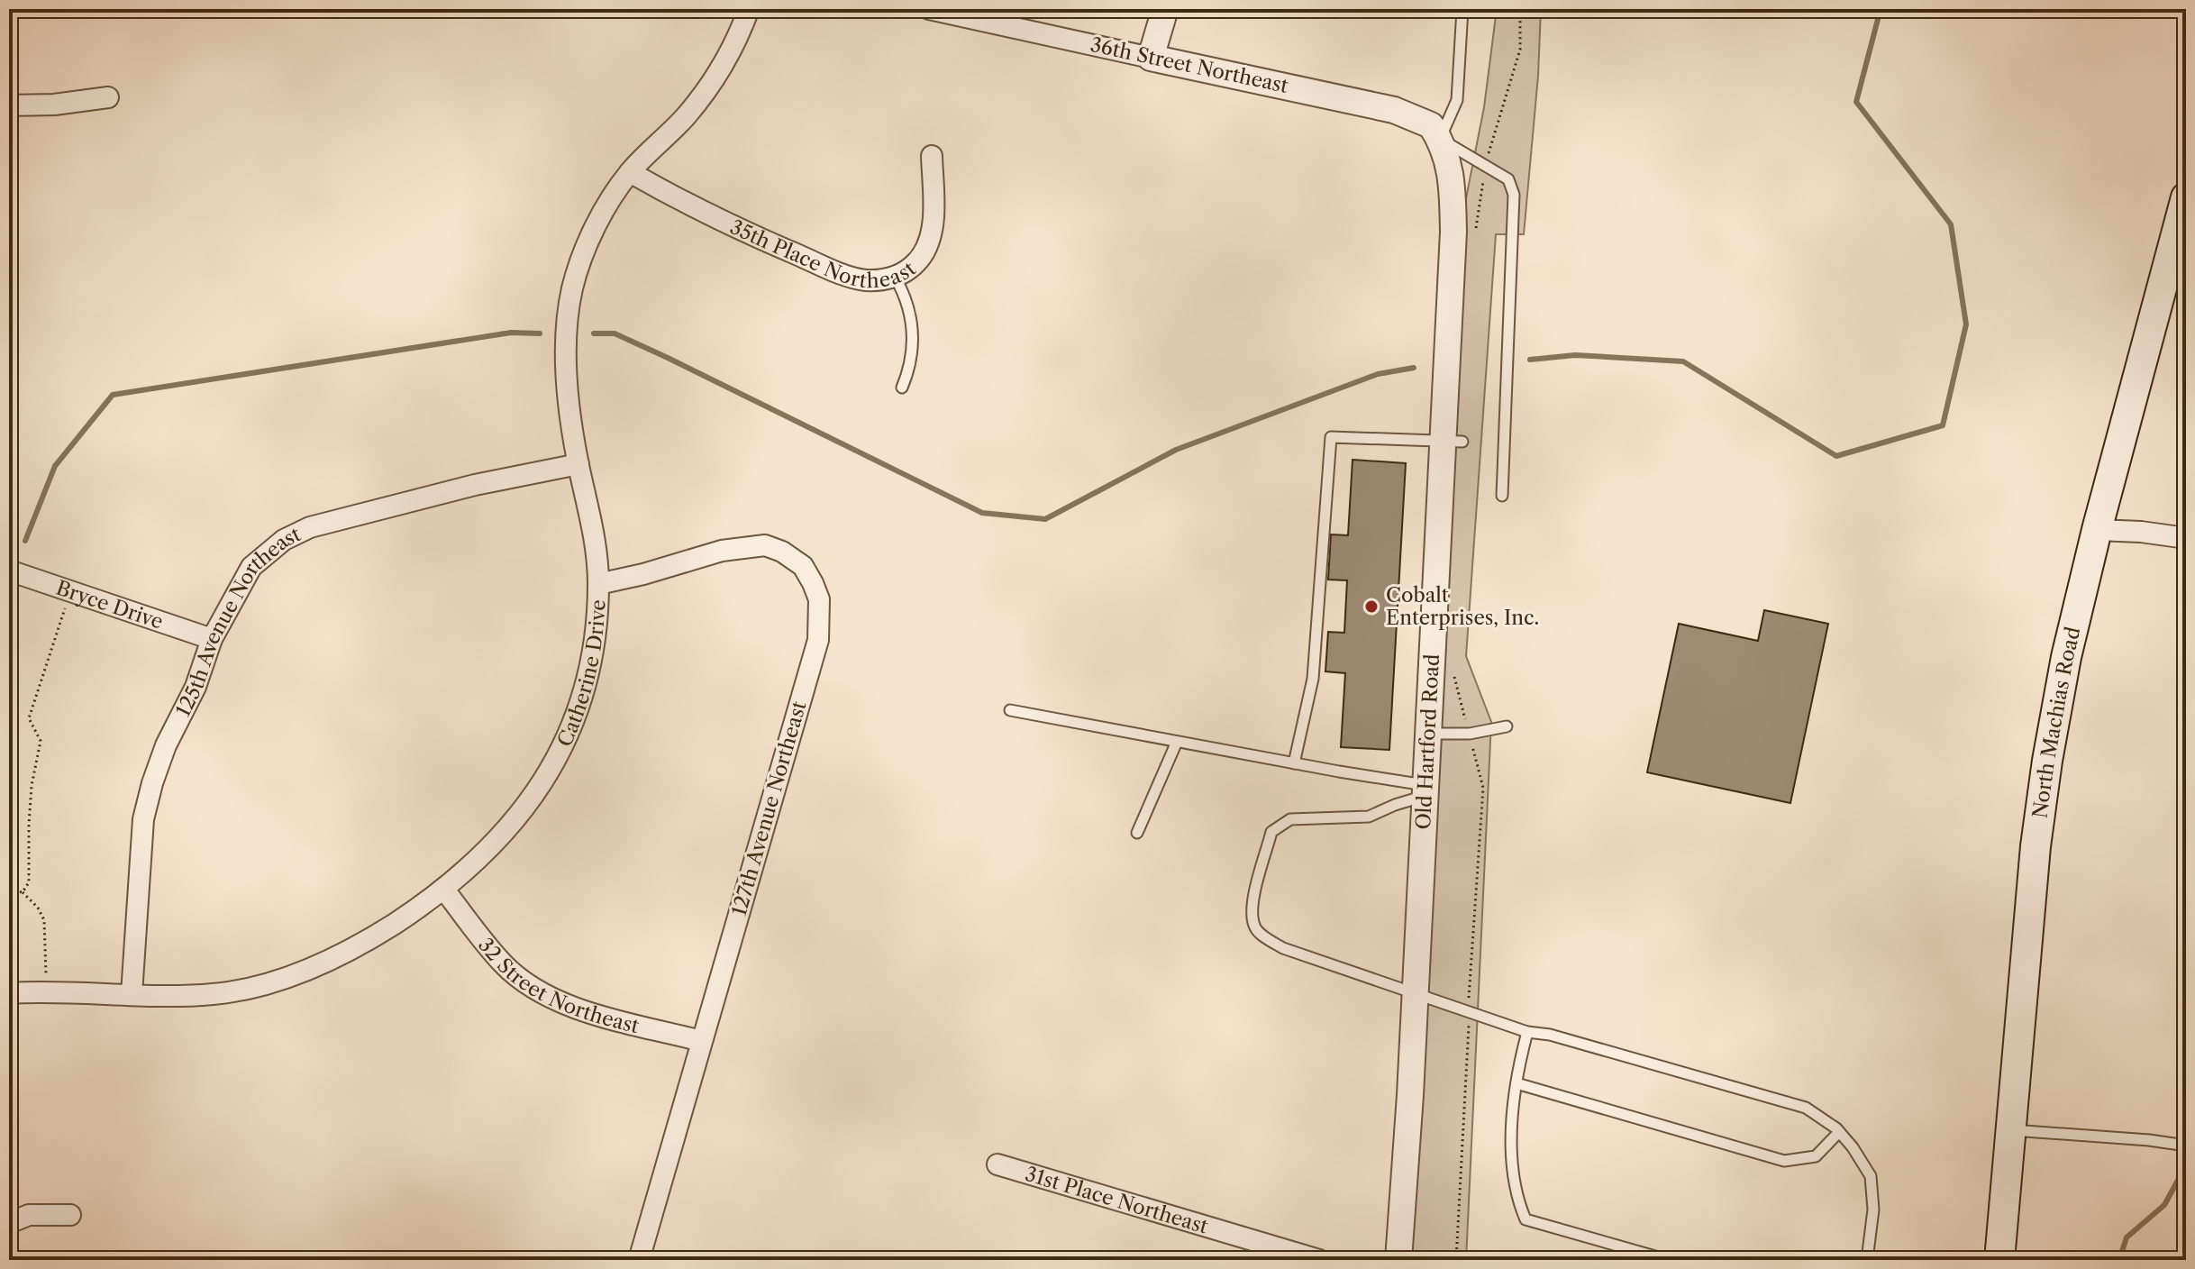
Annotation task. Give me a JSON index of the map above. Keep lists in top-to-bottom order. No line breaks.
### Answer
{"streets":{"main road":["North Machias Road"],"street":["36th Street Northeast","35th Place Northeast","Bryce Drive","125th Avenue Northeast","Catherine Drive","Old Hartford Road","127th Avenue Northeast","32 Street Northeast","31st Place Northeast"]},"crossings":[["36th Street Northeast","Old Hartford Road"],["35th Place Northeast","Catherine Drive"],["Bryce Drive","125th Avenue Northeast"],["125th Avenue Northeast","Catherine Drive"],["Catherine Drive","127th Avenue Northeast"],["Catherine Drive","32 Street Northeast"],["127th Avenue Northeast","32 Street Northeast"]],"places":["Cobalt Enterprises, Inc."]}
